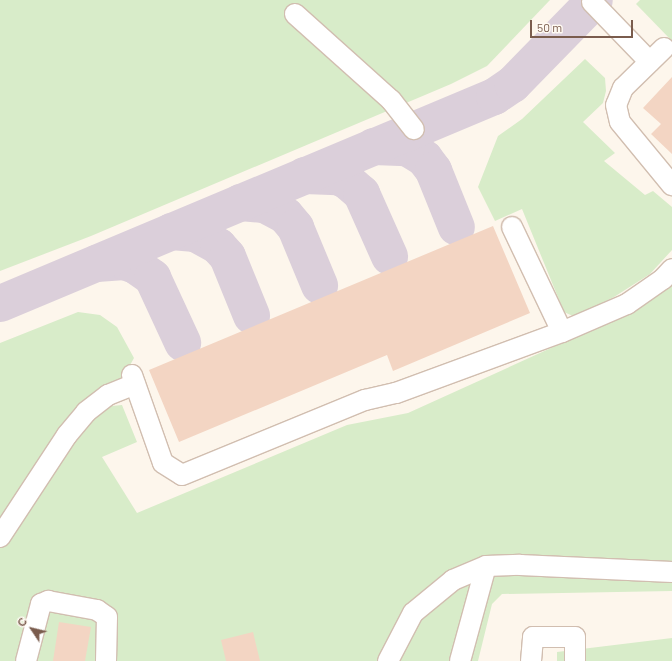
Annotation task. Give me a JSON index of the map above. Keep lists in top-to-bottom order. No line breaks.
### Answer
{"scale_bar":"50 m","north":"top left"}
